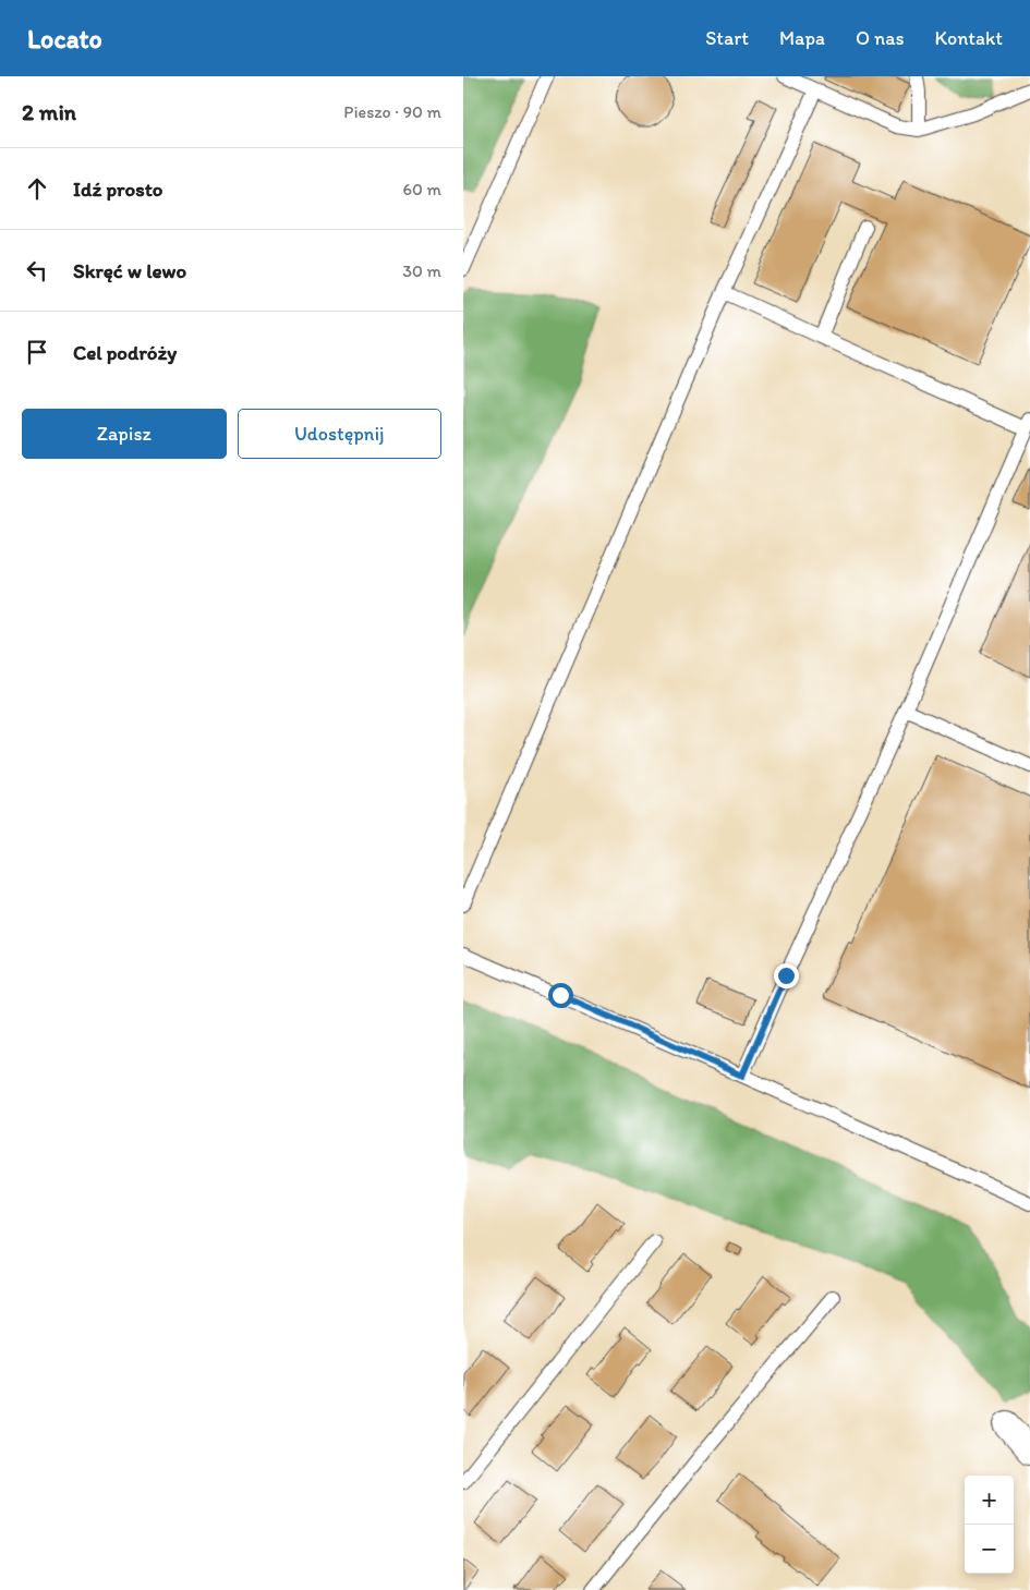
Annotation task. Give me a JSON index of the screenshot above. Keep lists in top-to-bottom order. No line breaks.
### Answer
{"page":{"header":"Locato","nav":["Start","Mapa","O nas","Kontakt"],"heading":["2 min","Pieszo · 90 m"],"list":[["Idź prosto","60 m"],["Skręć w lewo","30 m"],"Cel podróży"],"buttons":["Zapisz","Udostępnij"],"map_buttons":["+","−"]}}
